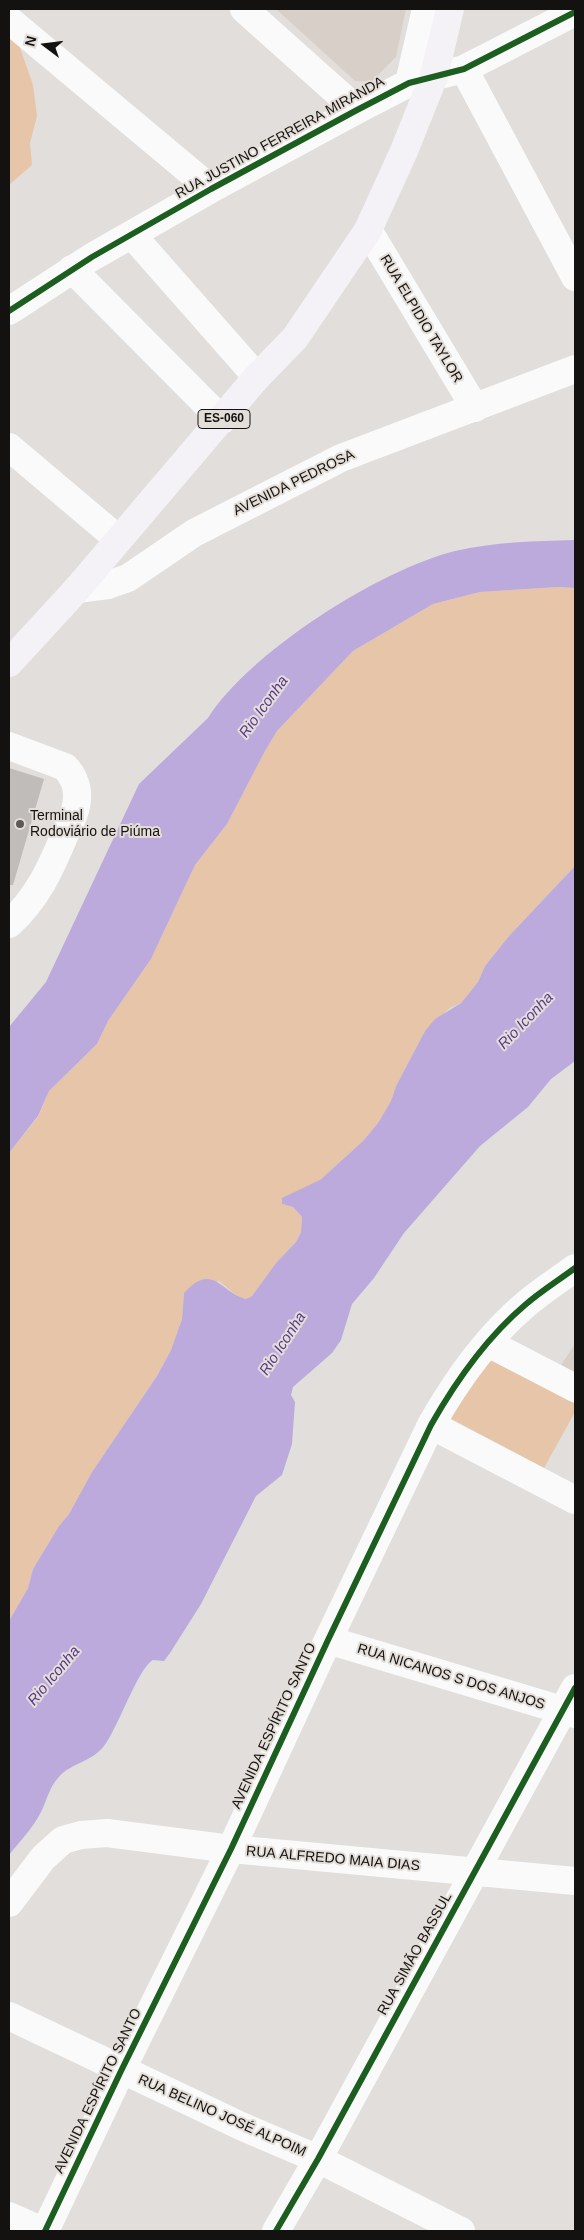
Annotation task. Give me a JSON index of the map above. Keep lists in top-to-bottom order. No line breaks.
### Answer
{"streets":{"main road":["ES-060"],"street":["RUA JUSTINO FERREIRA MIRANDA","RUA ELPIDIO TAYLOR","AVENIDA PEDROSA","RUA NICANOS S DOS ANJOS","AVENIDA ESPÍRITO SANTO","RUA ALFREDO MAIA DIAS","RUA SIMÃO BASSUL","RUA BELINO JOSÉ ALPOIM"]},"crossings":[["RUA JUSTINO FERREIRA MIRANDA","ES-060"],["RUA ELPIDIO TAYLOR","ES-060"],["RUA ELPIDIO TAYLOR","AVENIDA PEDROSA"],["ES-060","AVENIDA PEDROSA"],["RUA NICANOS S DOS ANJOS","AVENIDA ESPÍRITO SANTO"],["RUA NICANOS S DOS ANJOS","RUA SIMÃO BASSUL"],["AVENIDA ESPÍRITO SANTO","RUA ALFREDO MAIA DIAS"],["AVENIDA ESPÍRITO SANTO","RUA BELINO JOSÉ ALPOIM"],["RUA ALFREDO MAIA DIAS","RUA SIMÃO BASSUL"],["RUA SIMÃO BASSUL","RUA BELINO JOSÉ ALPOIM"]],"water":["Rio Iconha"],"places":["Terminal Rodoviário de Piúma"],"north":"left"}
